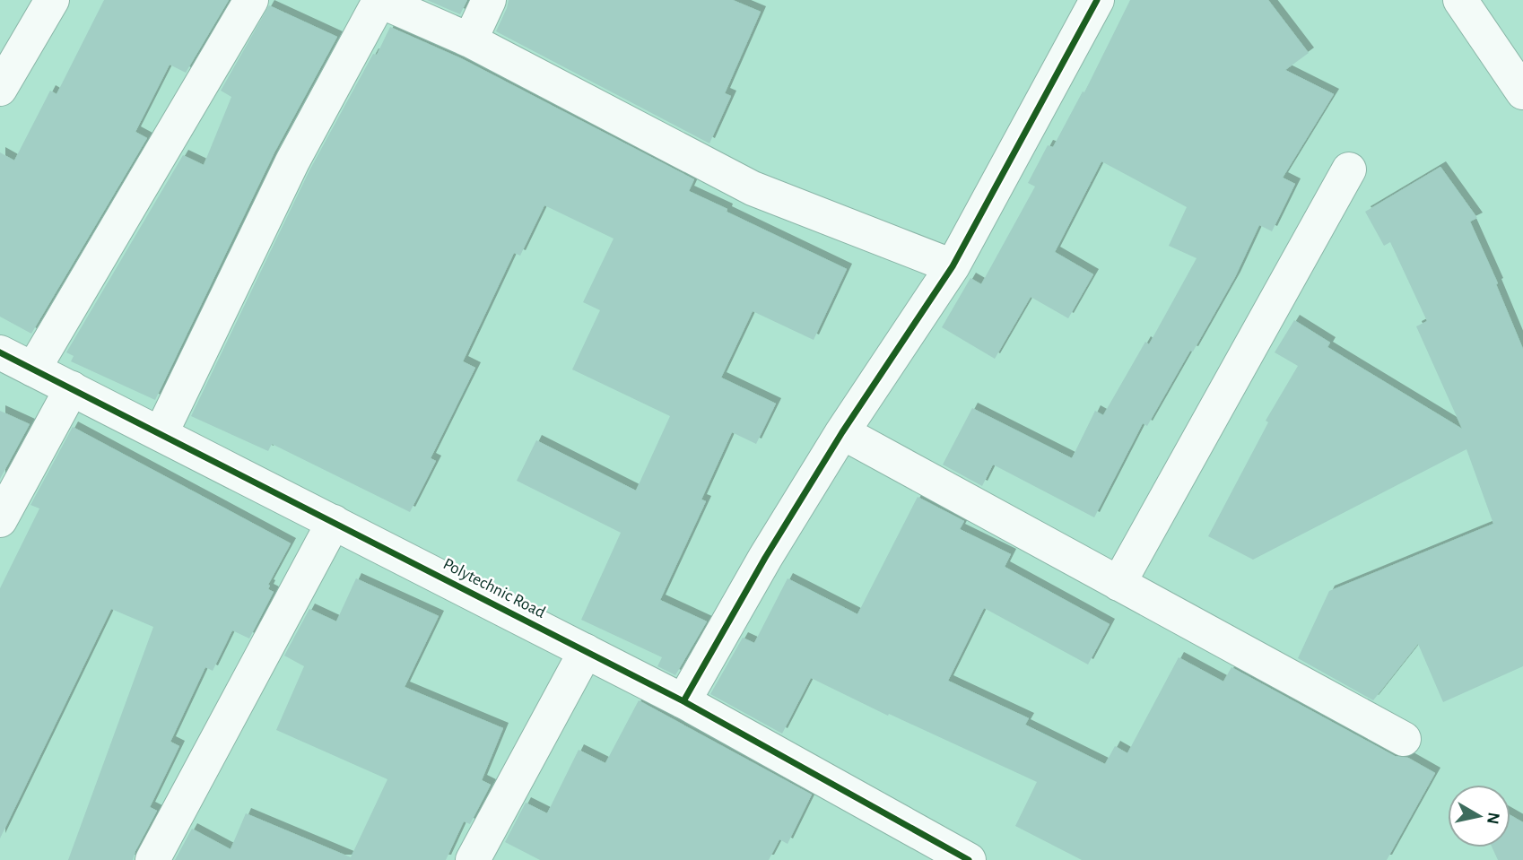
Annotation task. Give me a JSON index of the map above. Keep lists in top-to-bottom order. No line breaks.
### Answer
{"streets":{"street":["Polytechnic Road"]},"north":"right"}
